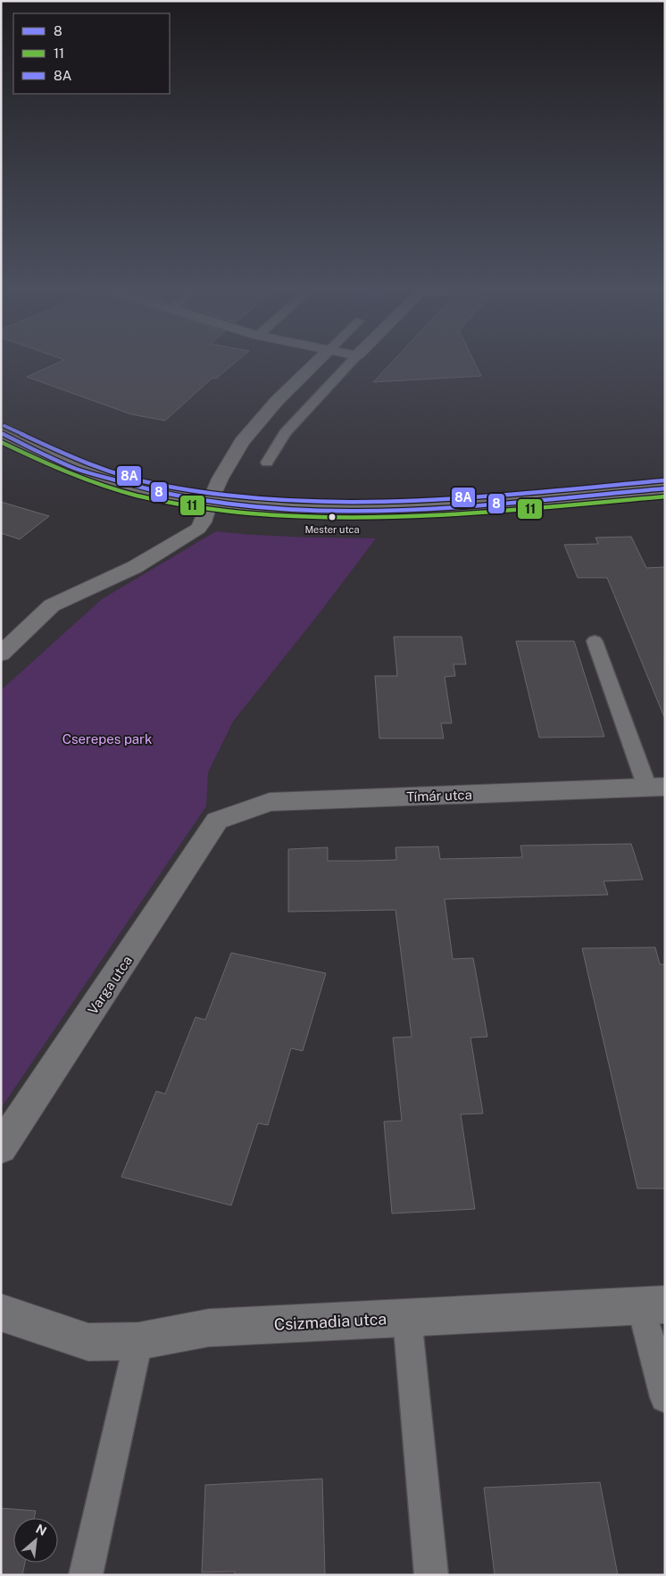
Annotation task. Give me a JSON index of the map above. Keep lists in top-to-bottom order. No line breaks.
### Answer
{"streets":{"street":["Tímár utca","Varga utca","Csizmadia utca"]},"crossings":[["Tímár utca","Varga utca"]],"parks":["Cserepes park"],"places":["Mester utca"],"lines":["transit line 8A","transit line 8","transit line 11"],"legend":["8","11","8A"],"north":"top right"}
